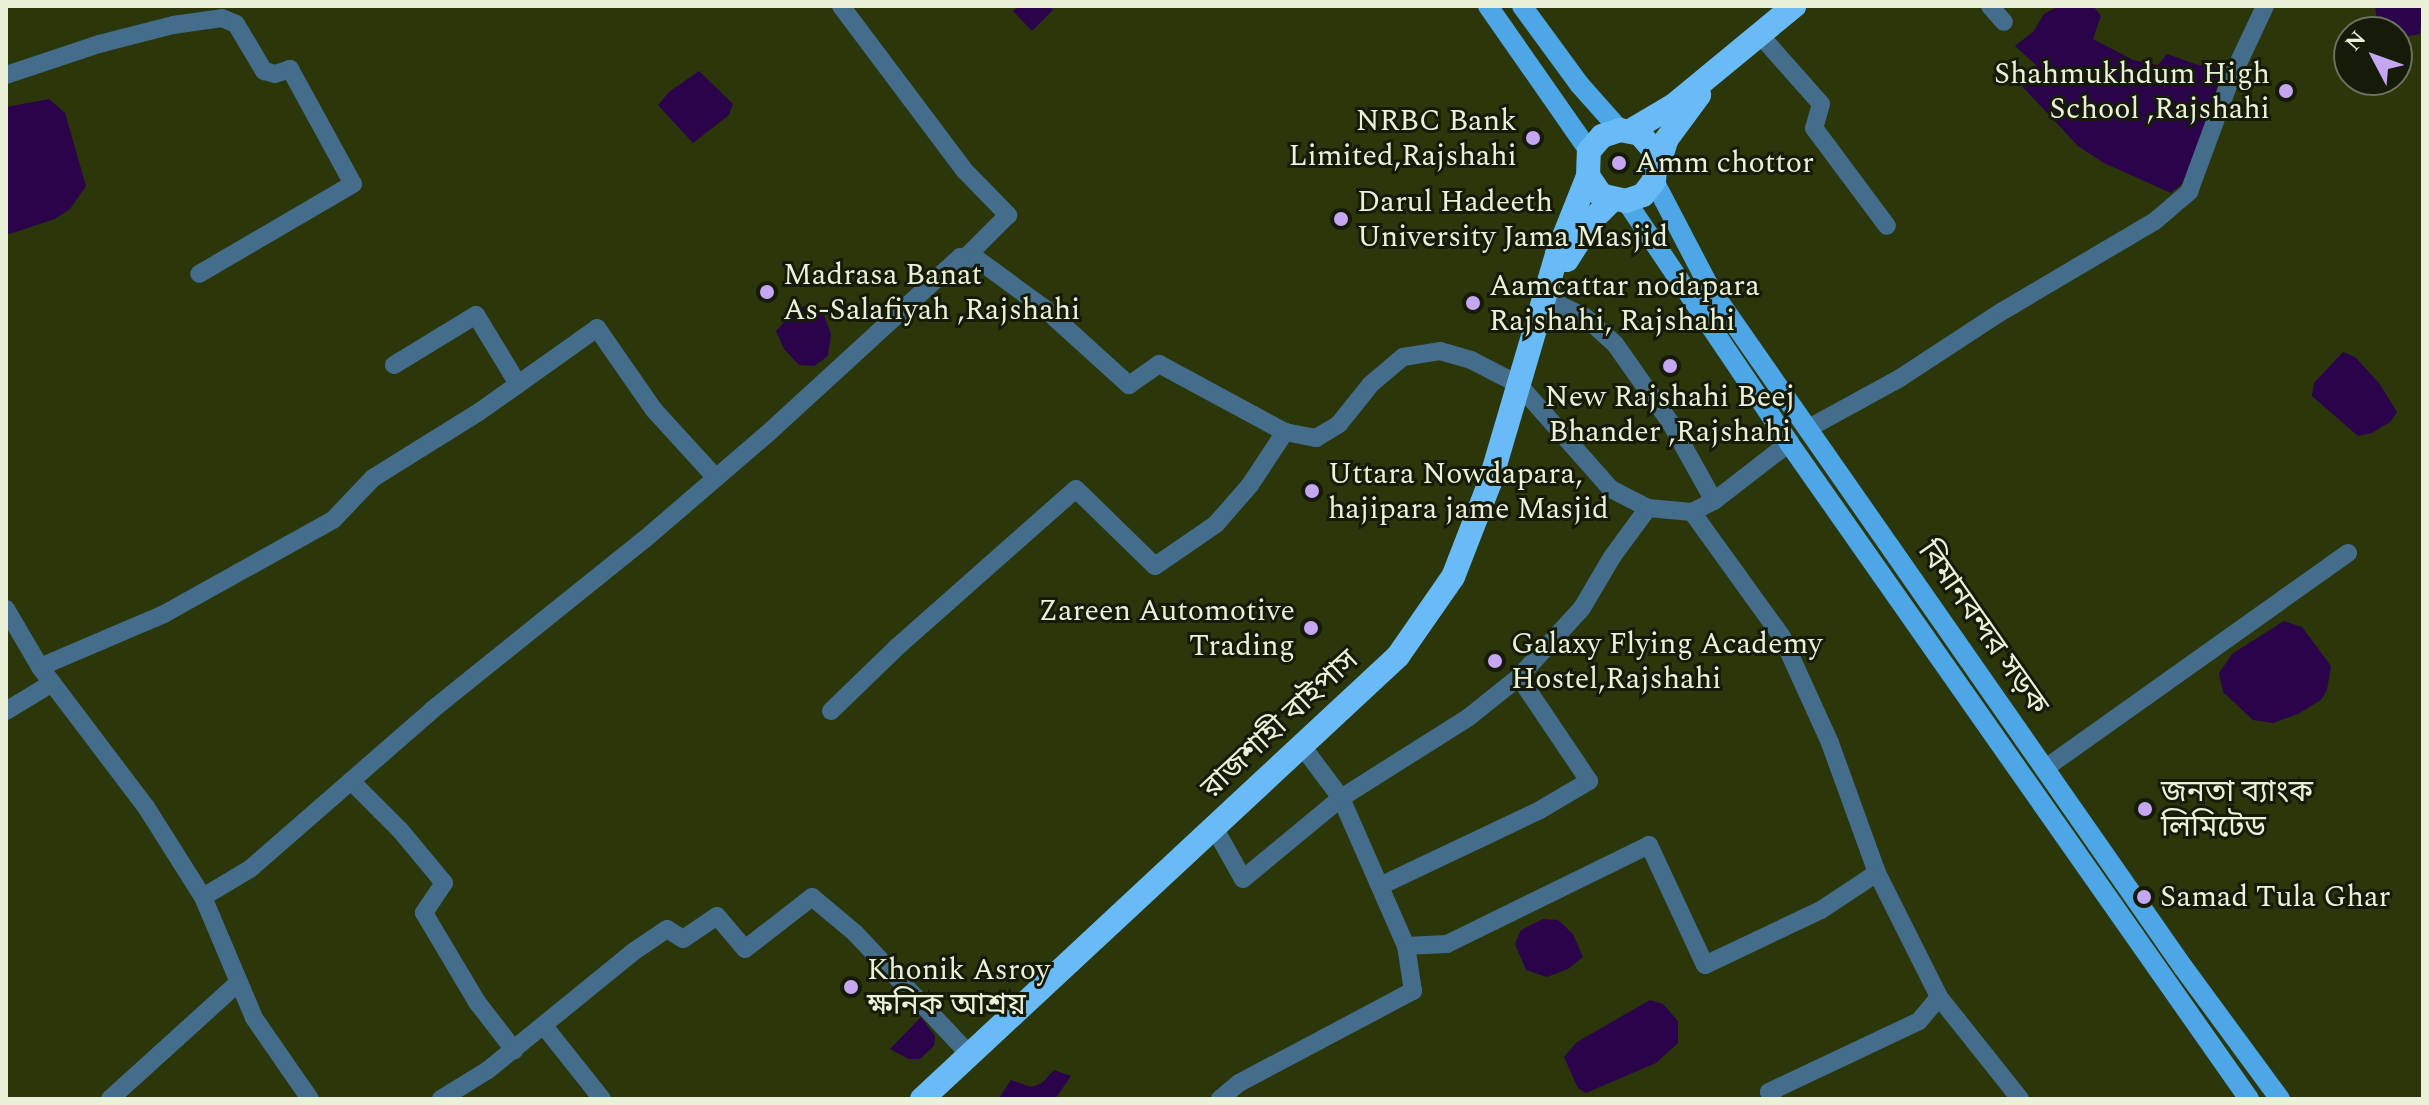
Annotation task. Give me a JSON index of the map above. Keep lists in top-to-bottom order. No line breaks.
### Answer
{"streets":{"highway":["রাজশাহী বাইপাস"],"main road":["বিমানবন্দর সড়ক"]},"places":["Shahmukhdum High School ,Rajshahi","NRBC Bank Limited,Rajshahi","Amm chottor","Darul Hadeeth University Jama Masjid","Madrasa Banat As-Salafiyah ,Rajshahi","Aamcattar nodapara Rajshahi, Rajshahi","New Rajshahi Beej Bhander ,Rajshahi","Uttara Nowdapara, hajipara jame Masjid","Zareen Automotive Trading","Galaxy Flying Academy Hostel,Rajshahi","জনতা ব্যাংক লিমিটেড","Samad Tula Ghar","Khonik Asroy ক্ষনিক আশ্রয়"],"north":"top left"}
